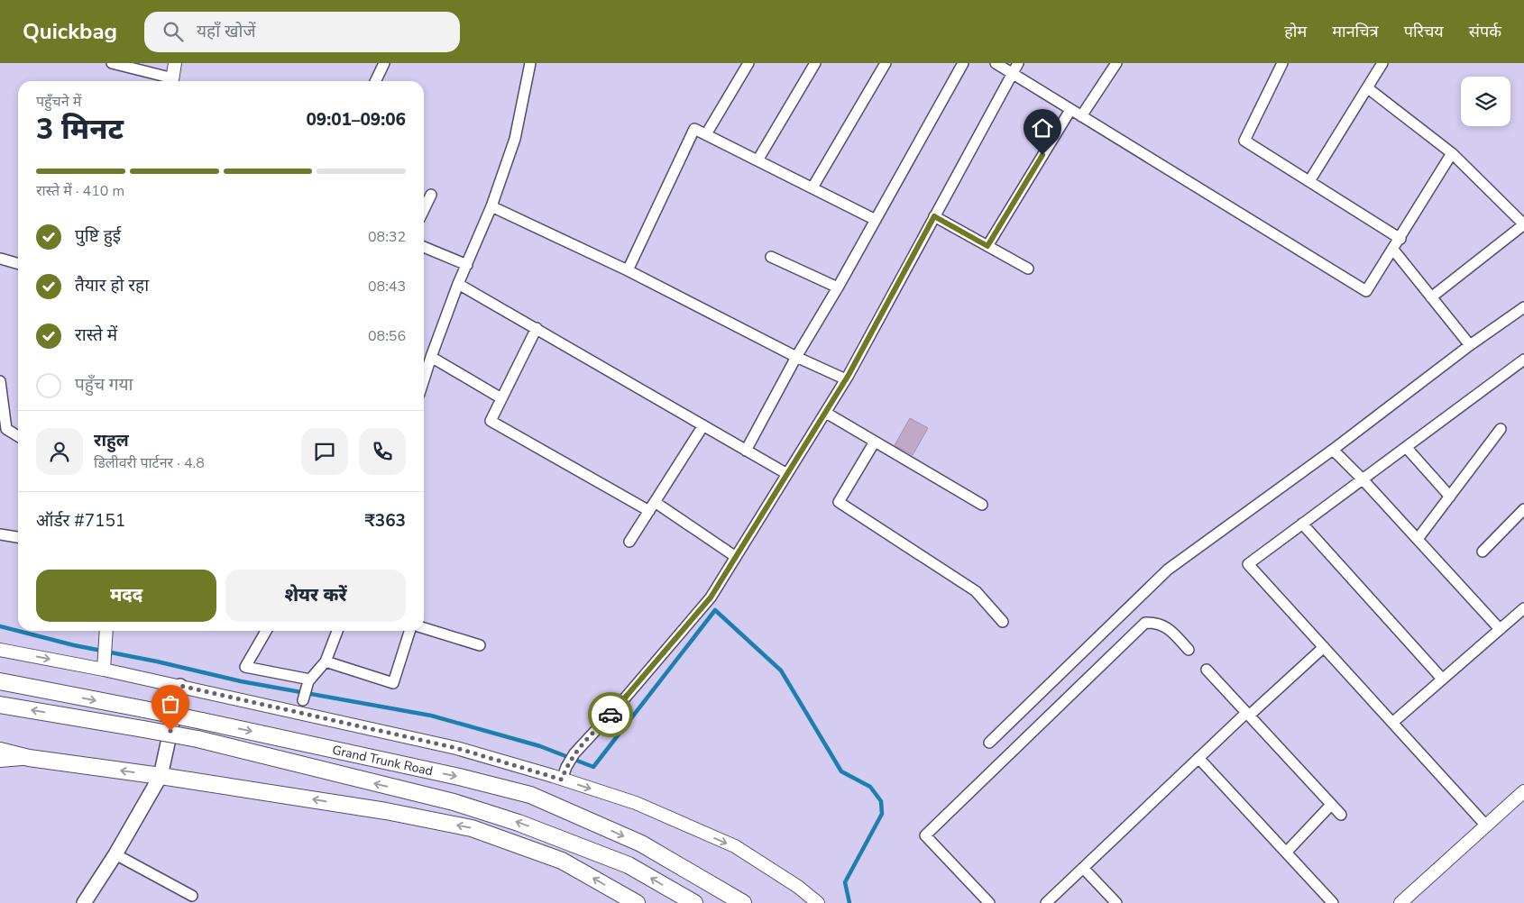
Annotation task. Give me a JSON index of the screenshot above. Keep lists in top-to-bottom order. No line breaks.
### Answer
{"streets":{"main road":["Grand Trunk Road"]},"page":{"header":"Quickbag","search":"यहाँ खोजें","nav":["होम","मानचित्र","परिचय","संपर्क"],"heading":["3 मिनट","पहुँचने में","09:01–09:06"],"panel":["राहुल","डिलीवरी पार्टनर · 4.8","ऑर्डर #7151","₹363"],"bar":"रास्ते में · 410 m","list":[["पुष्टि हुई","08:32"],["तैयार हो रहा","08:43"],["रास्ते में","08:56"],"पहुँच गया"],"buttons":["मदद","शेयर करें"]}}
